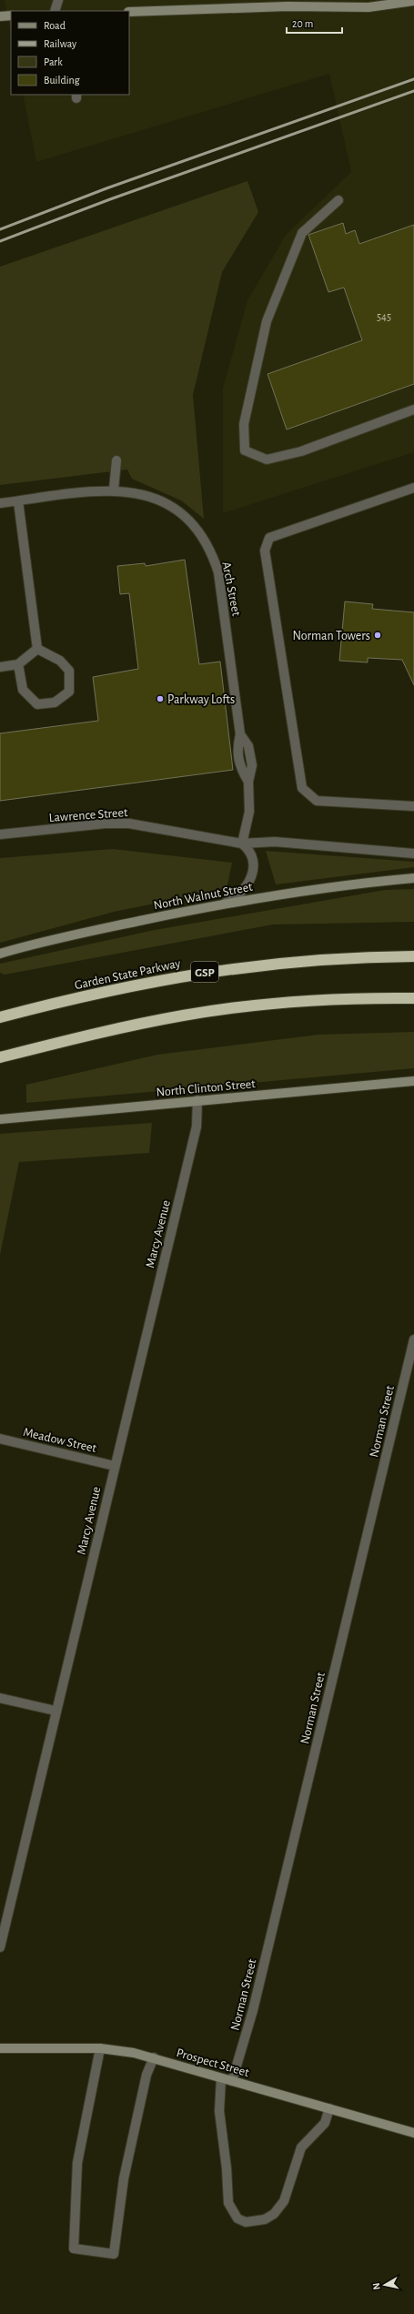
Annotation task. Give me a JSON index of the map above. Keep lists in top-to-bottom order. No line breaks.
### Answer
{"streets":{"highway":["GSP","Garden State Parkway"],"main road":["North Walnut Street","North Clinton Street","Prospect Street"],"street":["Arch Street","Lawrence Street","Marcy Avenue","Norman Street","Meadow Street"]},"crossings":[["Arch Street","Lawrence Street"],["North Clinton Street","Marcy Avenue"],["Marcy Avenue","Meadow Street"],["Norman Street","Prospect Street"]],"places":["Norman Towers","Parkway Lofts"],"house_numbers":["545"],"legend":["Road","Railway","Park","Building"],"scale_bar":"20 m","north":"left"}
